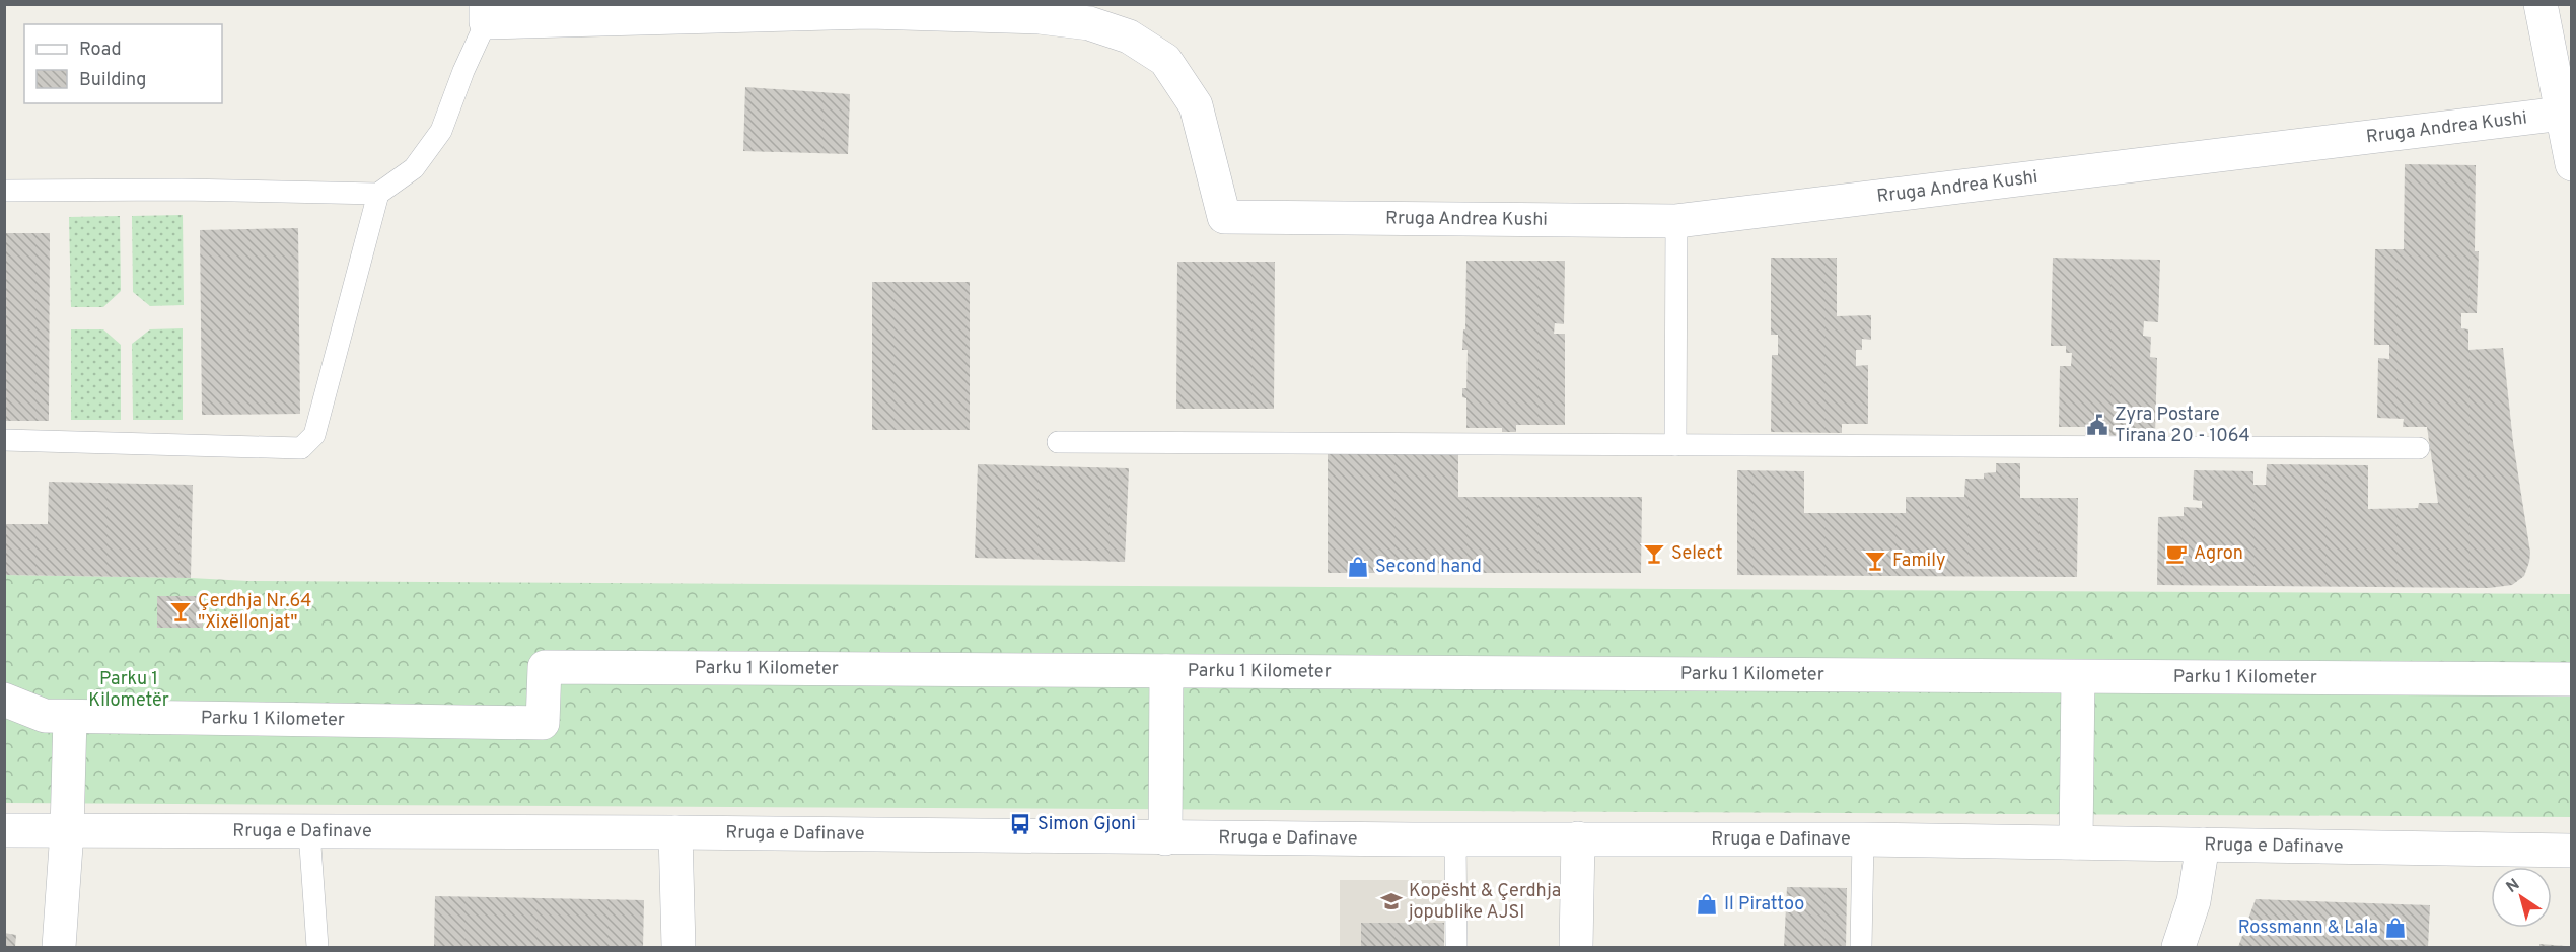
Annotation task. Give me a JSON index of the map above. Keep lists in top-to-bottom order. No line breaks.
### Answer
{"streets":{"street":["Rruga Andrea Kushi","Parku 1 Kilometer","Rruga e Dafinave"]},"parks":["Parku 1 Kilometër"],"places":{"public building":["Zyra Postare Tirana 20 - 1064"],"bar":["Select","Family","Çerdhja Nr.64 \"Xixëllonjat\""],"cafe":["Agron"],"shop":["Second hand","Il Pirattoo","Rossmann & Lala"],"bus stop":["Simon Gjoni"],"school or university":["Kopësht & Çerdhja jopublike AJSI"]},"legend":["Road","Building"],"north":"top left"}
